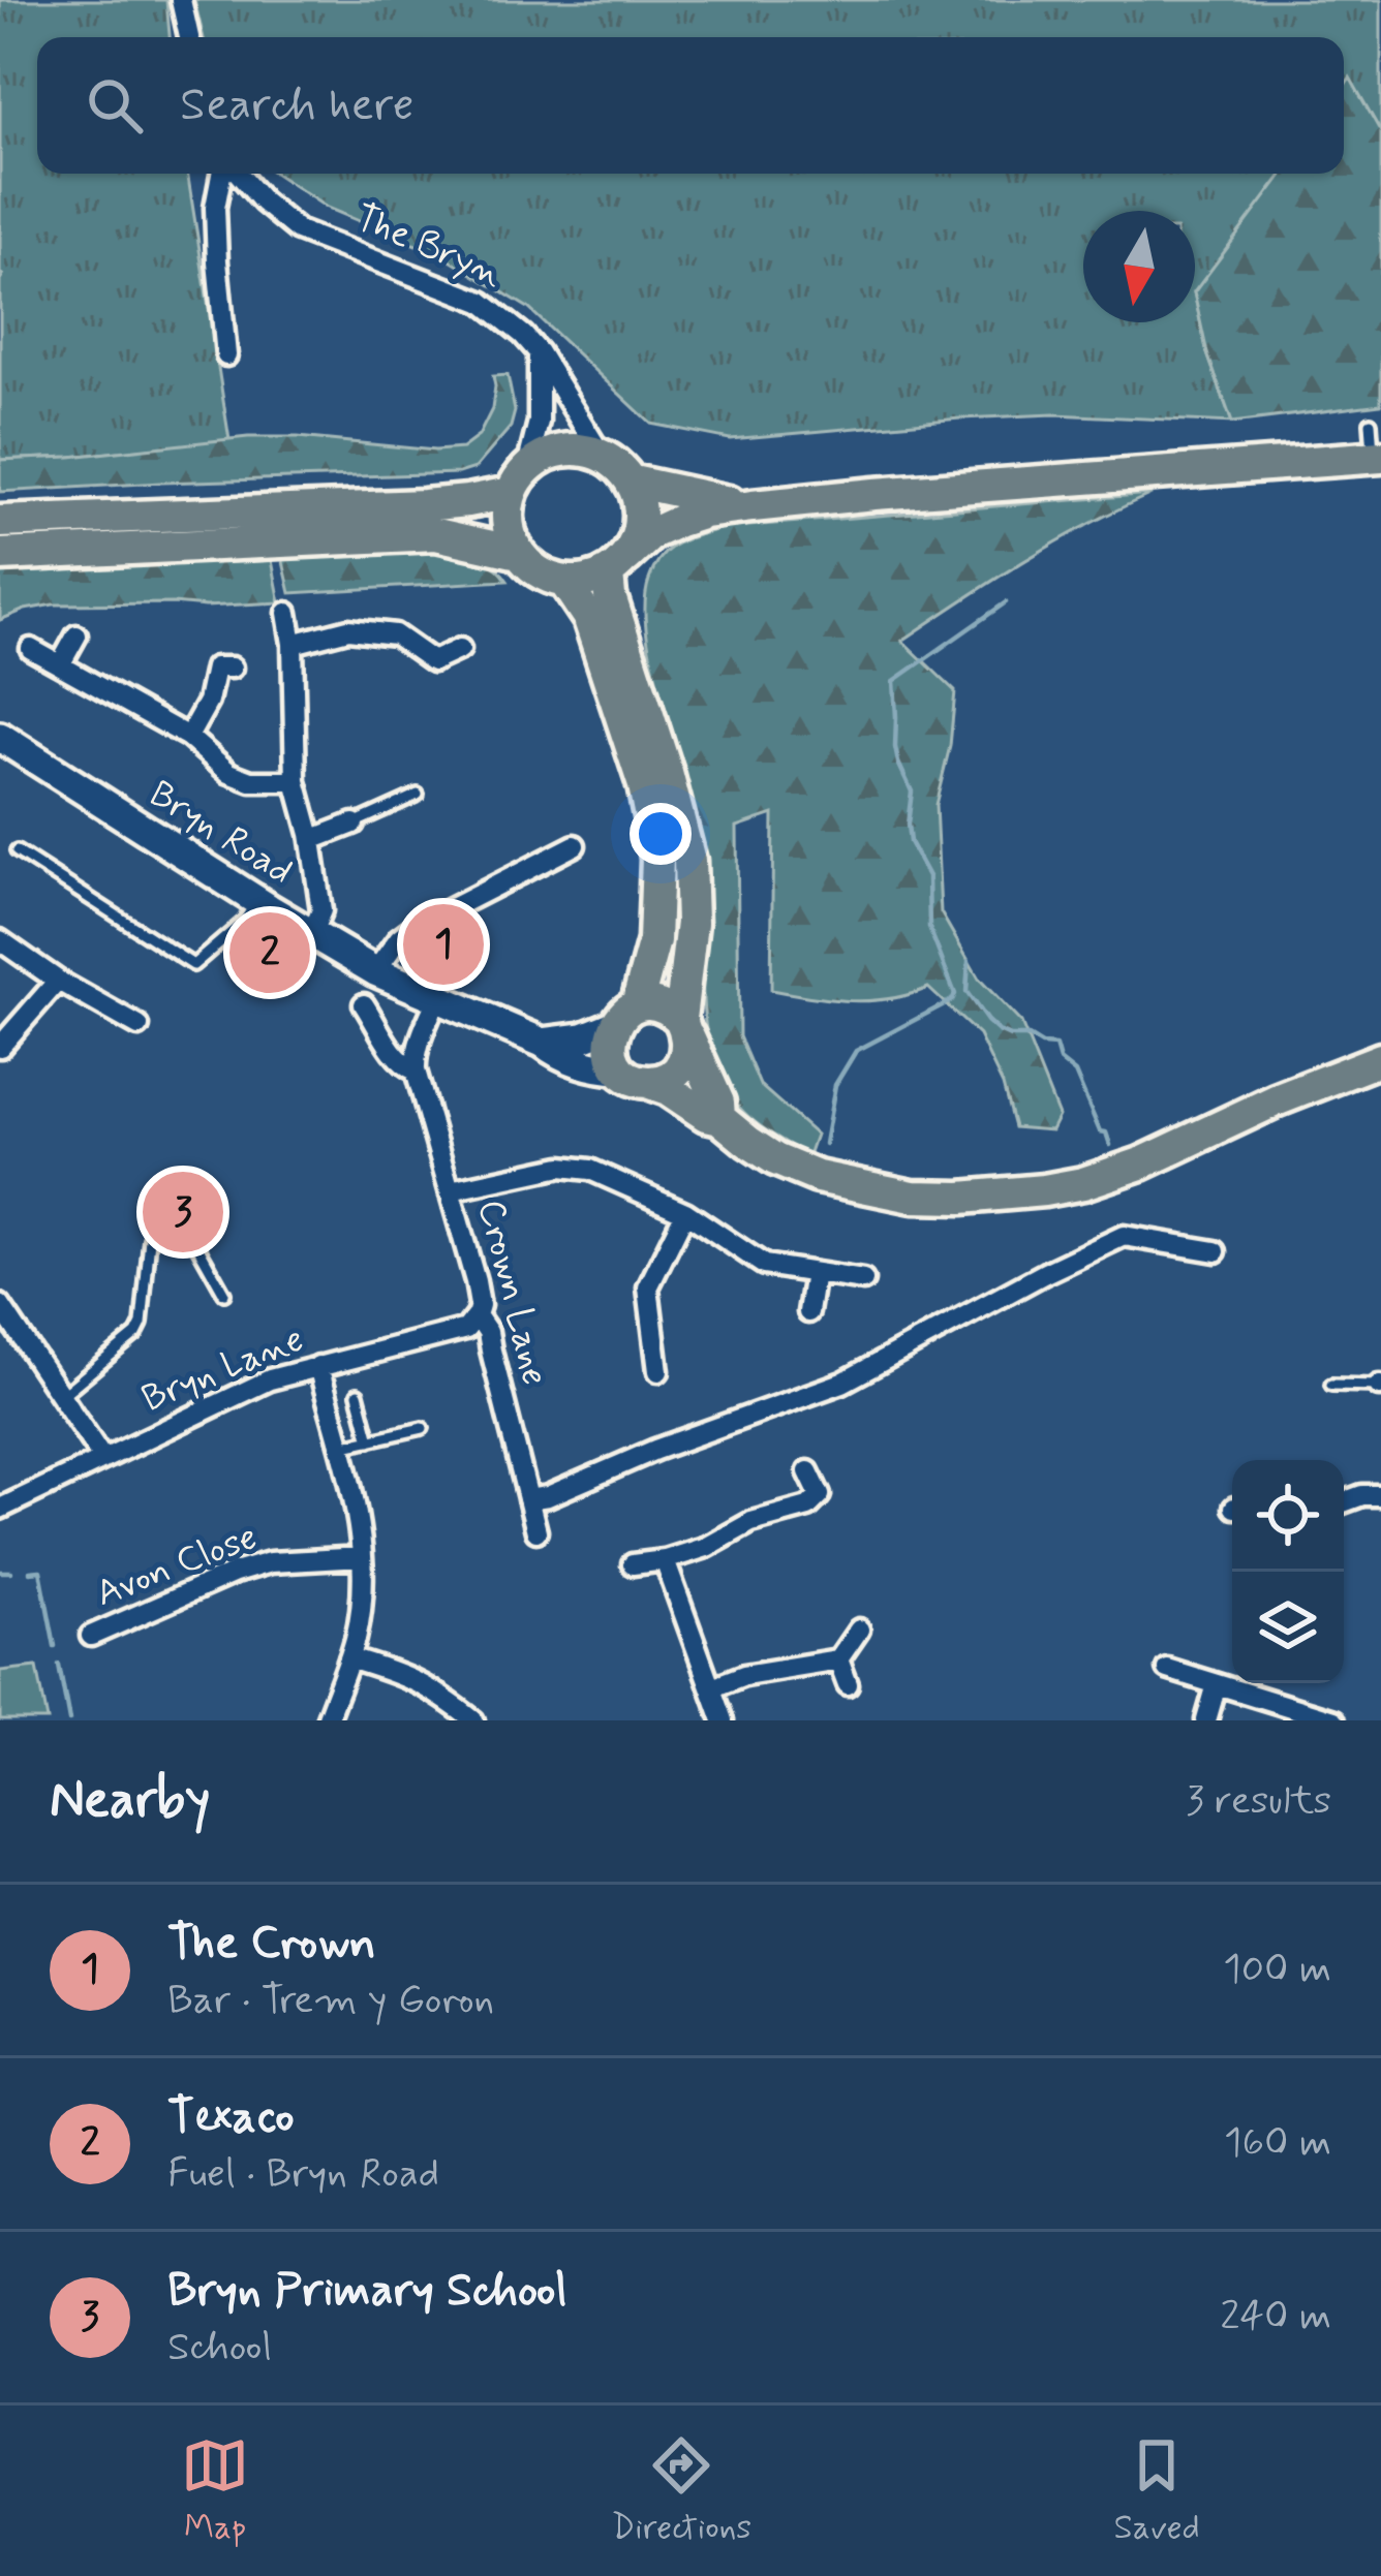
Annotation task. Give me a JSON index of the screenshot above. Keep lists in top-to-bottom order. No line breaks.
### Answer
{"streets":{"street":["The Bryn","Bryn Road","Crown Lane","Bryn Lane","Avon Close"]},"crossings":[["Crown Lane","Bryn Lane"]],"north":"bottom","page":{"search":"Search here","pins":["1","2","3"],"heading":["Nearby","3 results"],"list":[{"mark":"1","name":"The Crown","note":"Bar · Trem y Goron","value":"100 m"},{"mark":"2","name":"Texaco","note":"Fuel · Bryn Road","value":"160 m"},{"mark":"3","name":"Bryn Primary School","note":"School","value":"240 m"}],"nav":["Map","Directions","Saved"]}}
